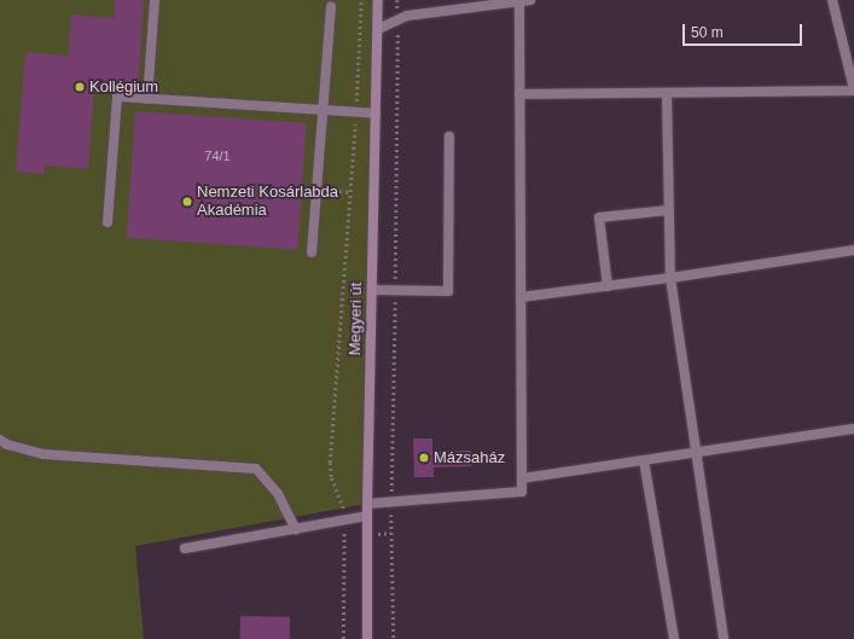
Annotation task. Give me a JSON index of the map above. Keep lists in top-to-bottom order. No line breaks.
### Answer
{"streets":{"street":["Megyeri út"]},"places":["Kollégium","Nemzeti Kosárlabda Akadémia","Mázsaház"],"house_numbers":["74/1"],"scale_bar":"50 m"}
